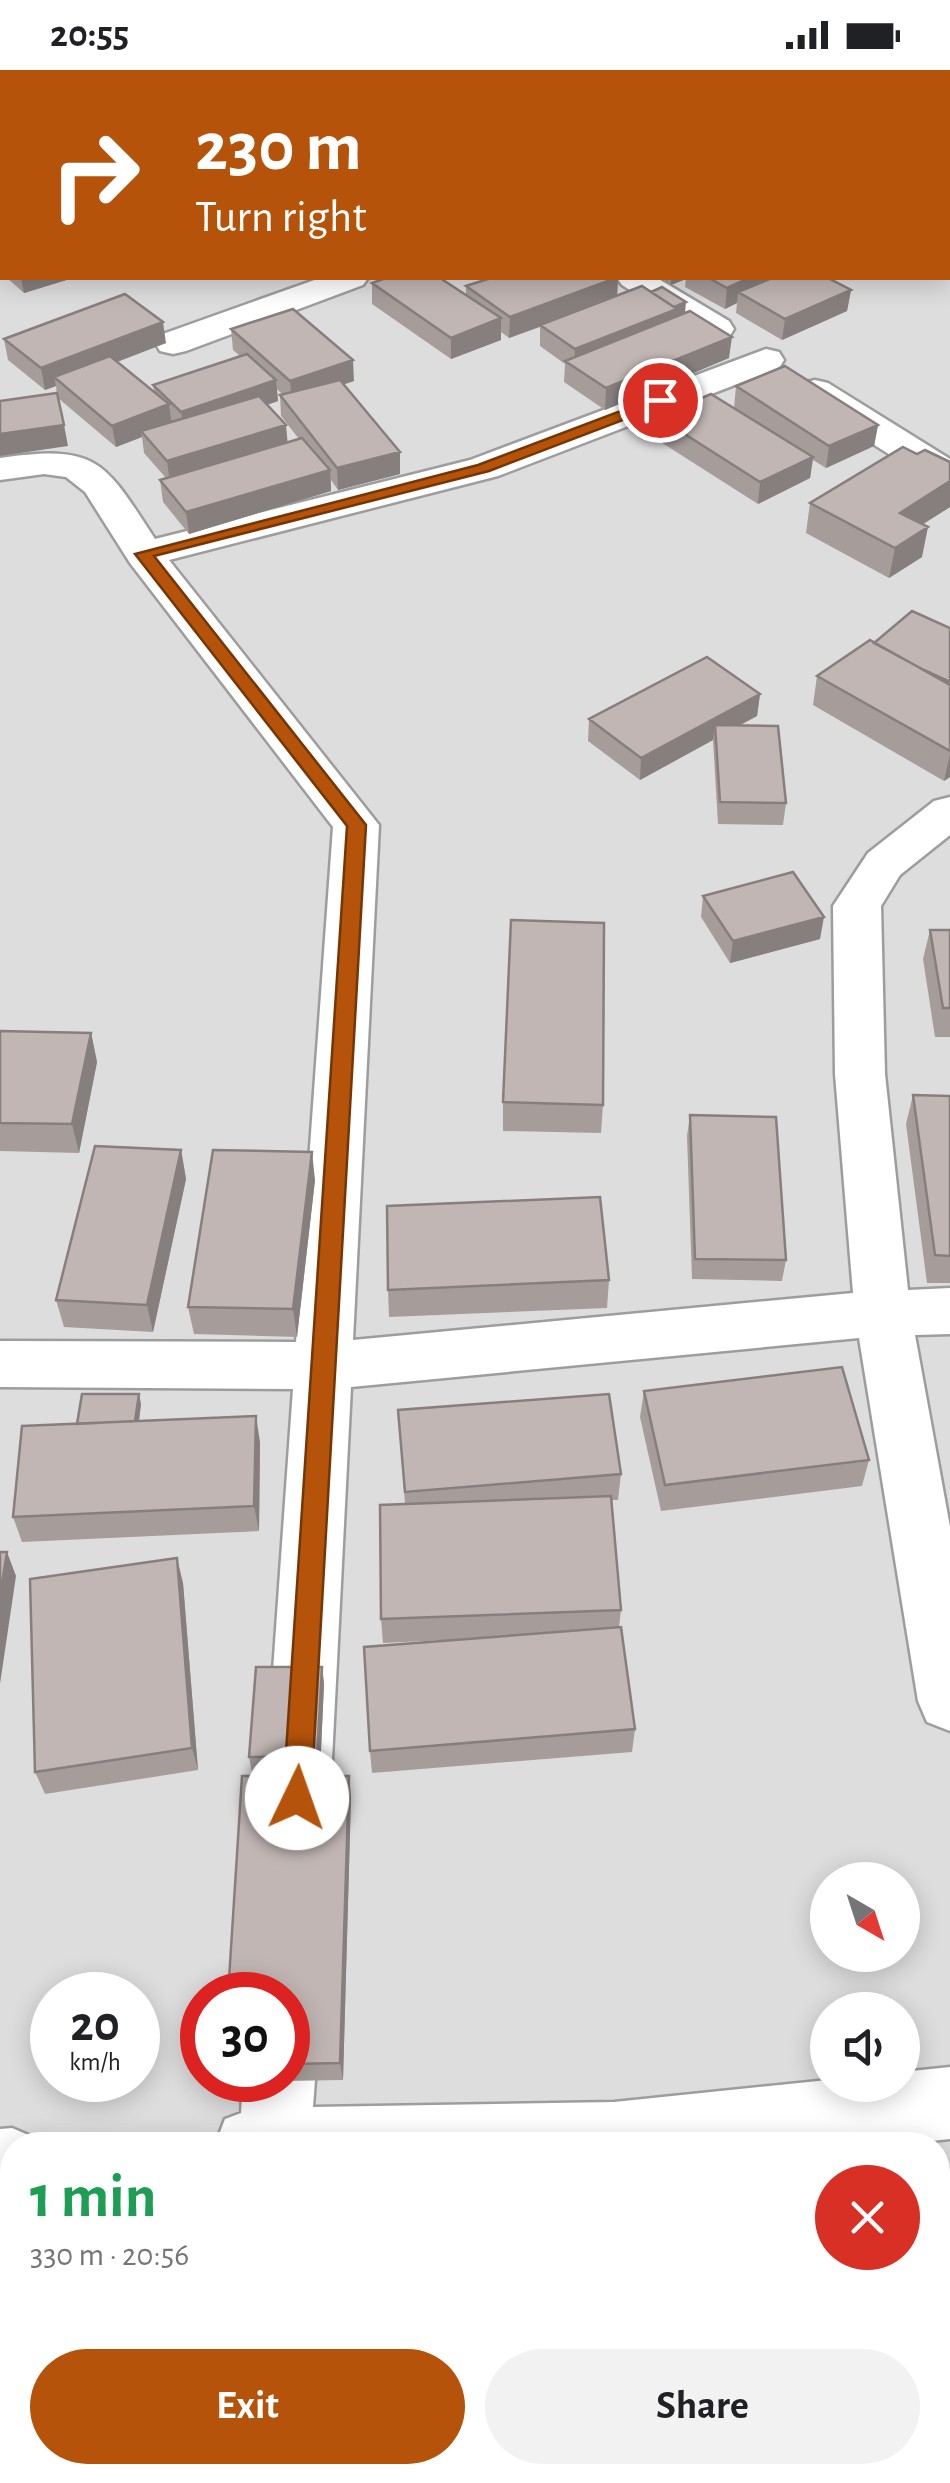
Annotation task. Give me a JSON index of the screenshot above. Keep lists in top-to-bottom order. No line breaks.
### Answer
{"north":"bottom right","page":{"status":"20:55","turn":["230 m","Turn right"],"speed":"20 km/h","limit":"30","heading":["1 min","330 m · 20:56"],"buttons":["Exit","Share"]}}
